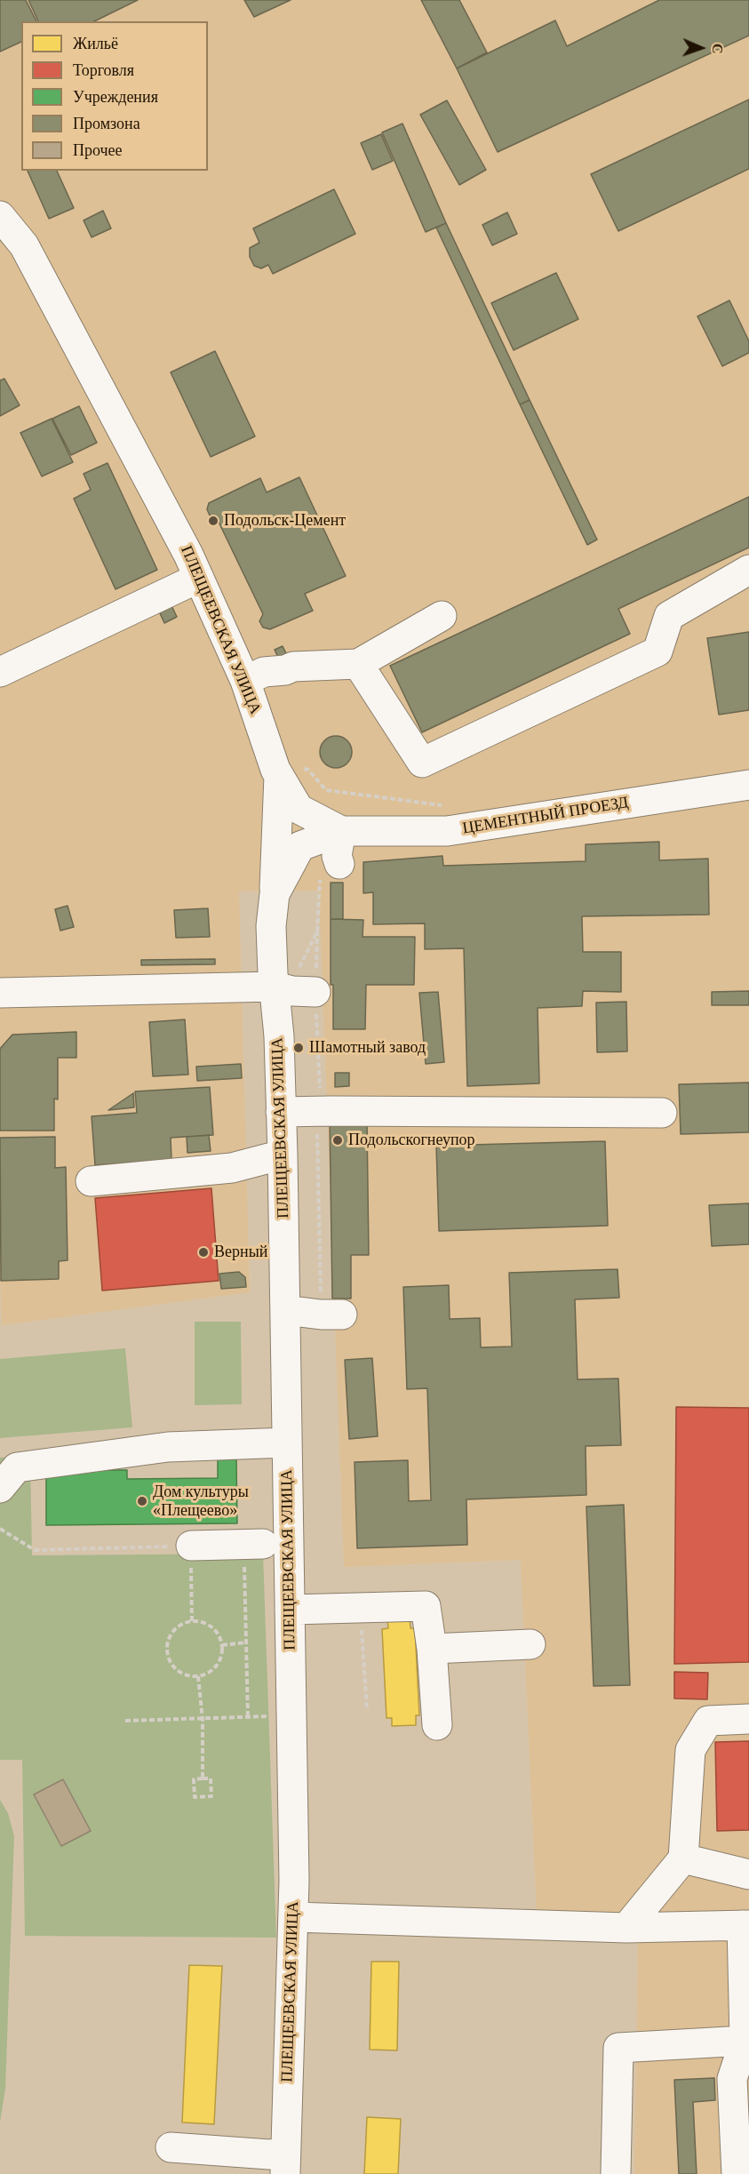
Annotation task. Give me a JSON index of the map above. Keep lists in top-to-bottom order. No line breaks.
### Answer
{"streets":{"street":["ПЛЕЩЕЕВСКАЯ УЛИЦА","ЦЕМЕНТНЫЙ ПРОЕЗД"]},"crossings":[["ПЛЕЩЕЕВСКАЯ УЛИЦА","ЦЕМЕНТНЫЙ ПРОЕЗД"]],"places":["Подольск-Цемент","Шамотный завод","Подольскогнеупор","Верный","Дом культуры «Плещеево»"],"legend":["Жильё","Торговля","Учреждения","Промзона","Прочее"],"north":"right"}
